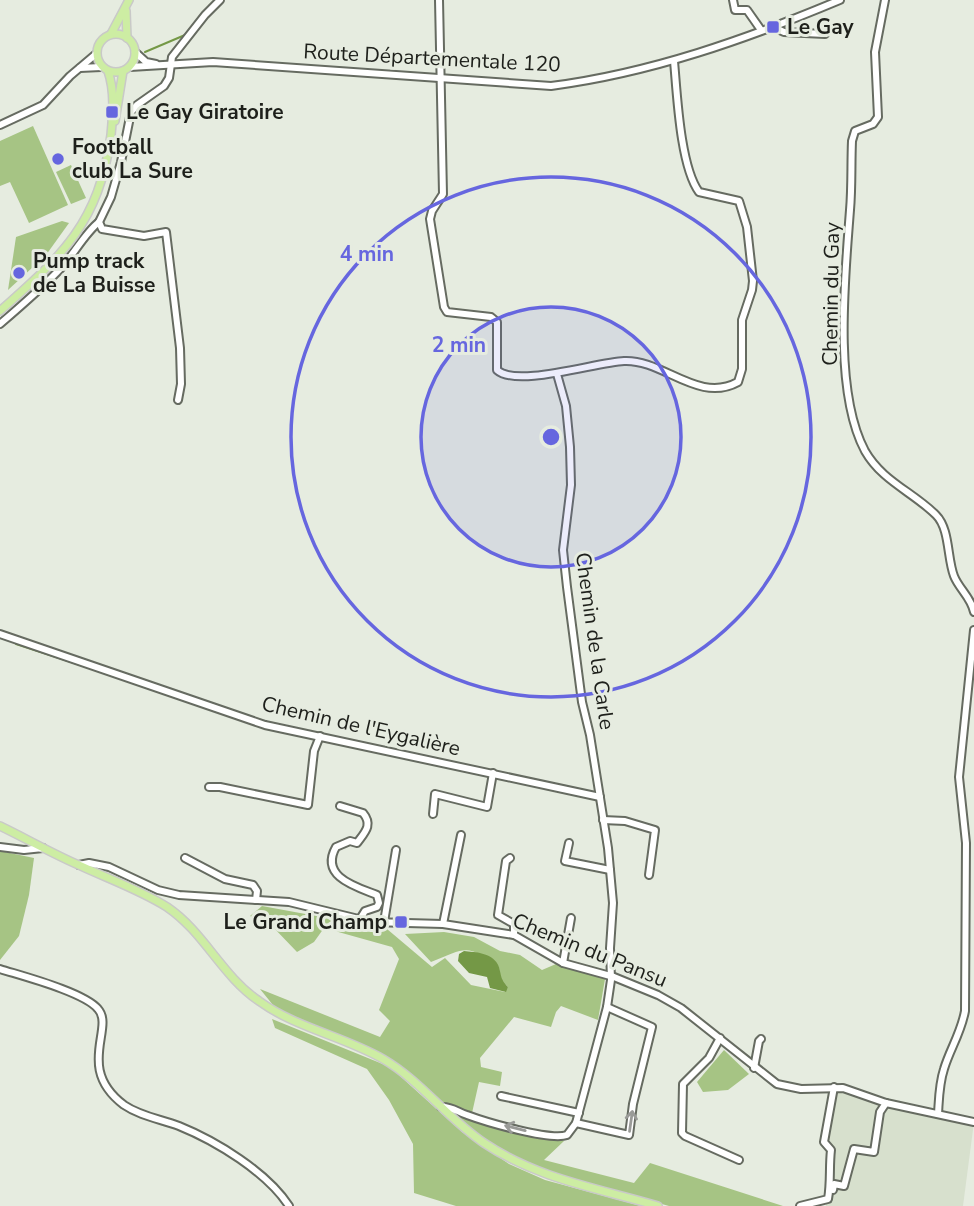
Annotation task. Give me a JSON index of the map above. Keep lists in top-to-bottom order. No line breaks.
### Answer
{"streets":{"street":["Route Départementale 120","Chemin du Gay","Chemin de la Carle","Chemin de l'Eygalière","Chemin du Pansu"]},"crossings":[["Chemin de la Carle","Chemin de l'Eygalière"],["Chemin de la Carle","Chemin du Pansu"]],"places":{"transit":["Le Gay","Le Gay Giratoire","Le Grand Champ"],"other":["Football club La Sure","Pump track de La Buisse"]},"rings":["4 min","2 min"]}
